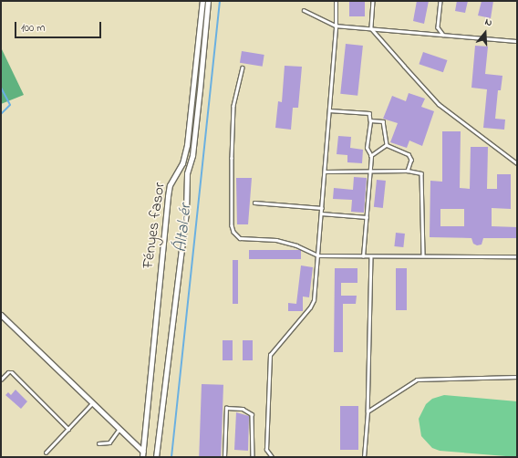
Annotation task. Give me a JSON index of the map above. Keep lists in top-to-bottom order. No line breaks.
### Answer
{"streets":{"street":["Fényes fasor"]},"water":["Által-ér"],"scale_bar":"100 m","north":"top"}
